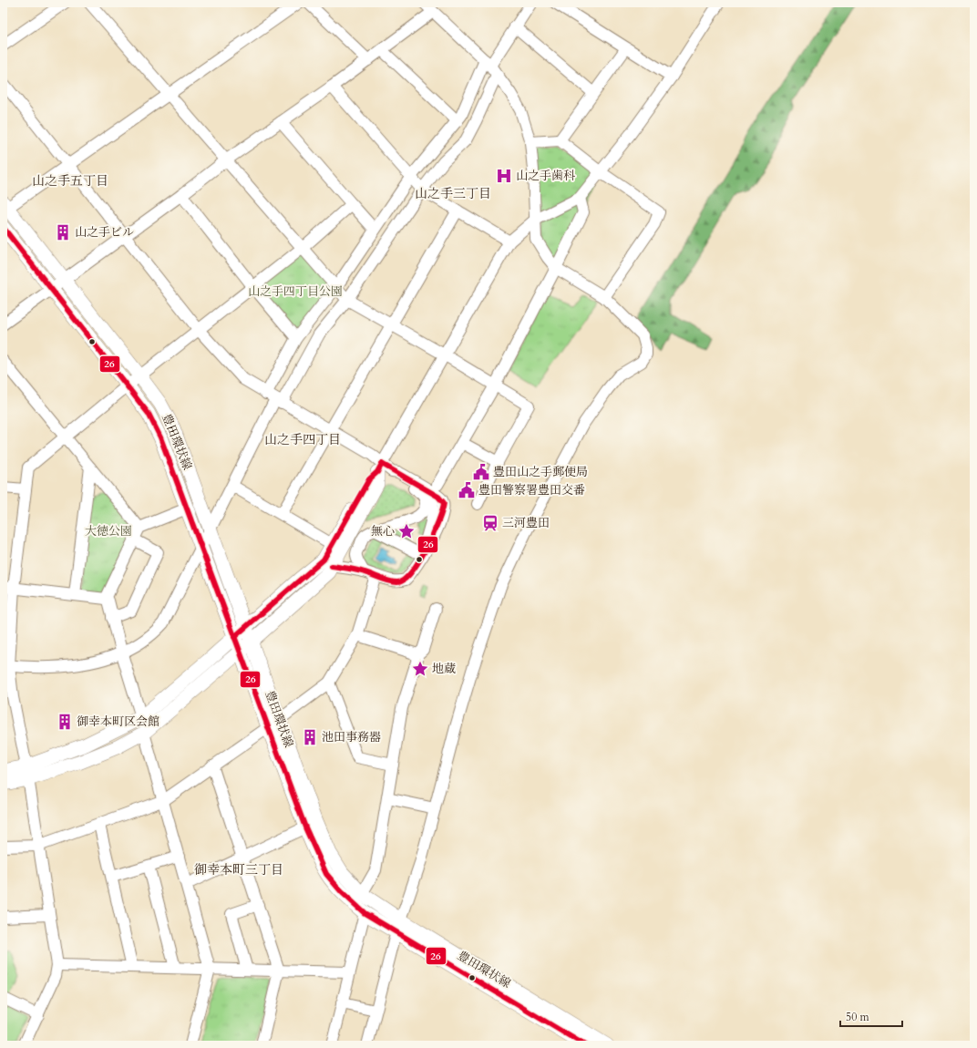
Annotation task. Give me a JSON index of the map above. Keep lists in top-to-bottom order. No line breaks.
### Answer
{"streets":{"main road":["豊田環状線"]},"districts":["山之手五丁目","山之手三丁目","山之手四丁目","御幸本町三丁目"],"parks":["山之手四丁目公園","大徳公園"],"places":{"hospital":["山之手歯科"],"building":["山之手ビル","御幸本町区会館","池田事務器"],"public building":["豊田山之手郵便局","豊田警察署豊田交番"],"station":["三河豊田"],"place":["無心","地蔵"]},"lines":["transit line 26"],"scale_bar":"50 m"}
